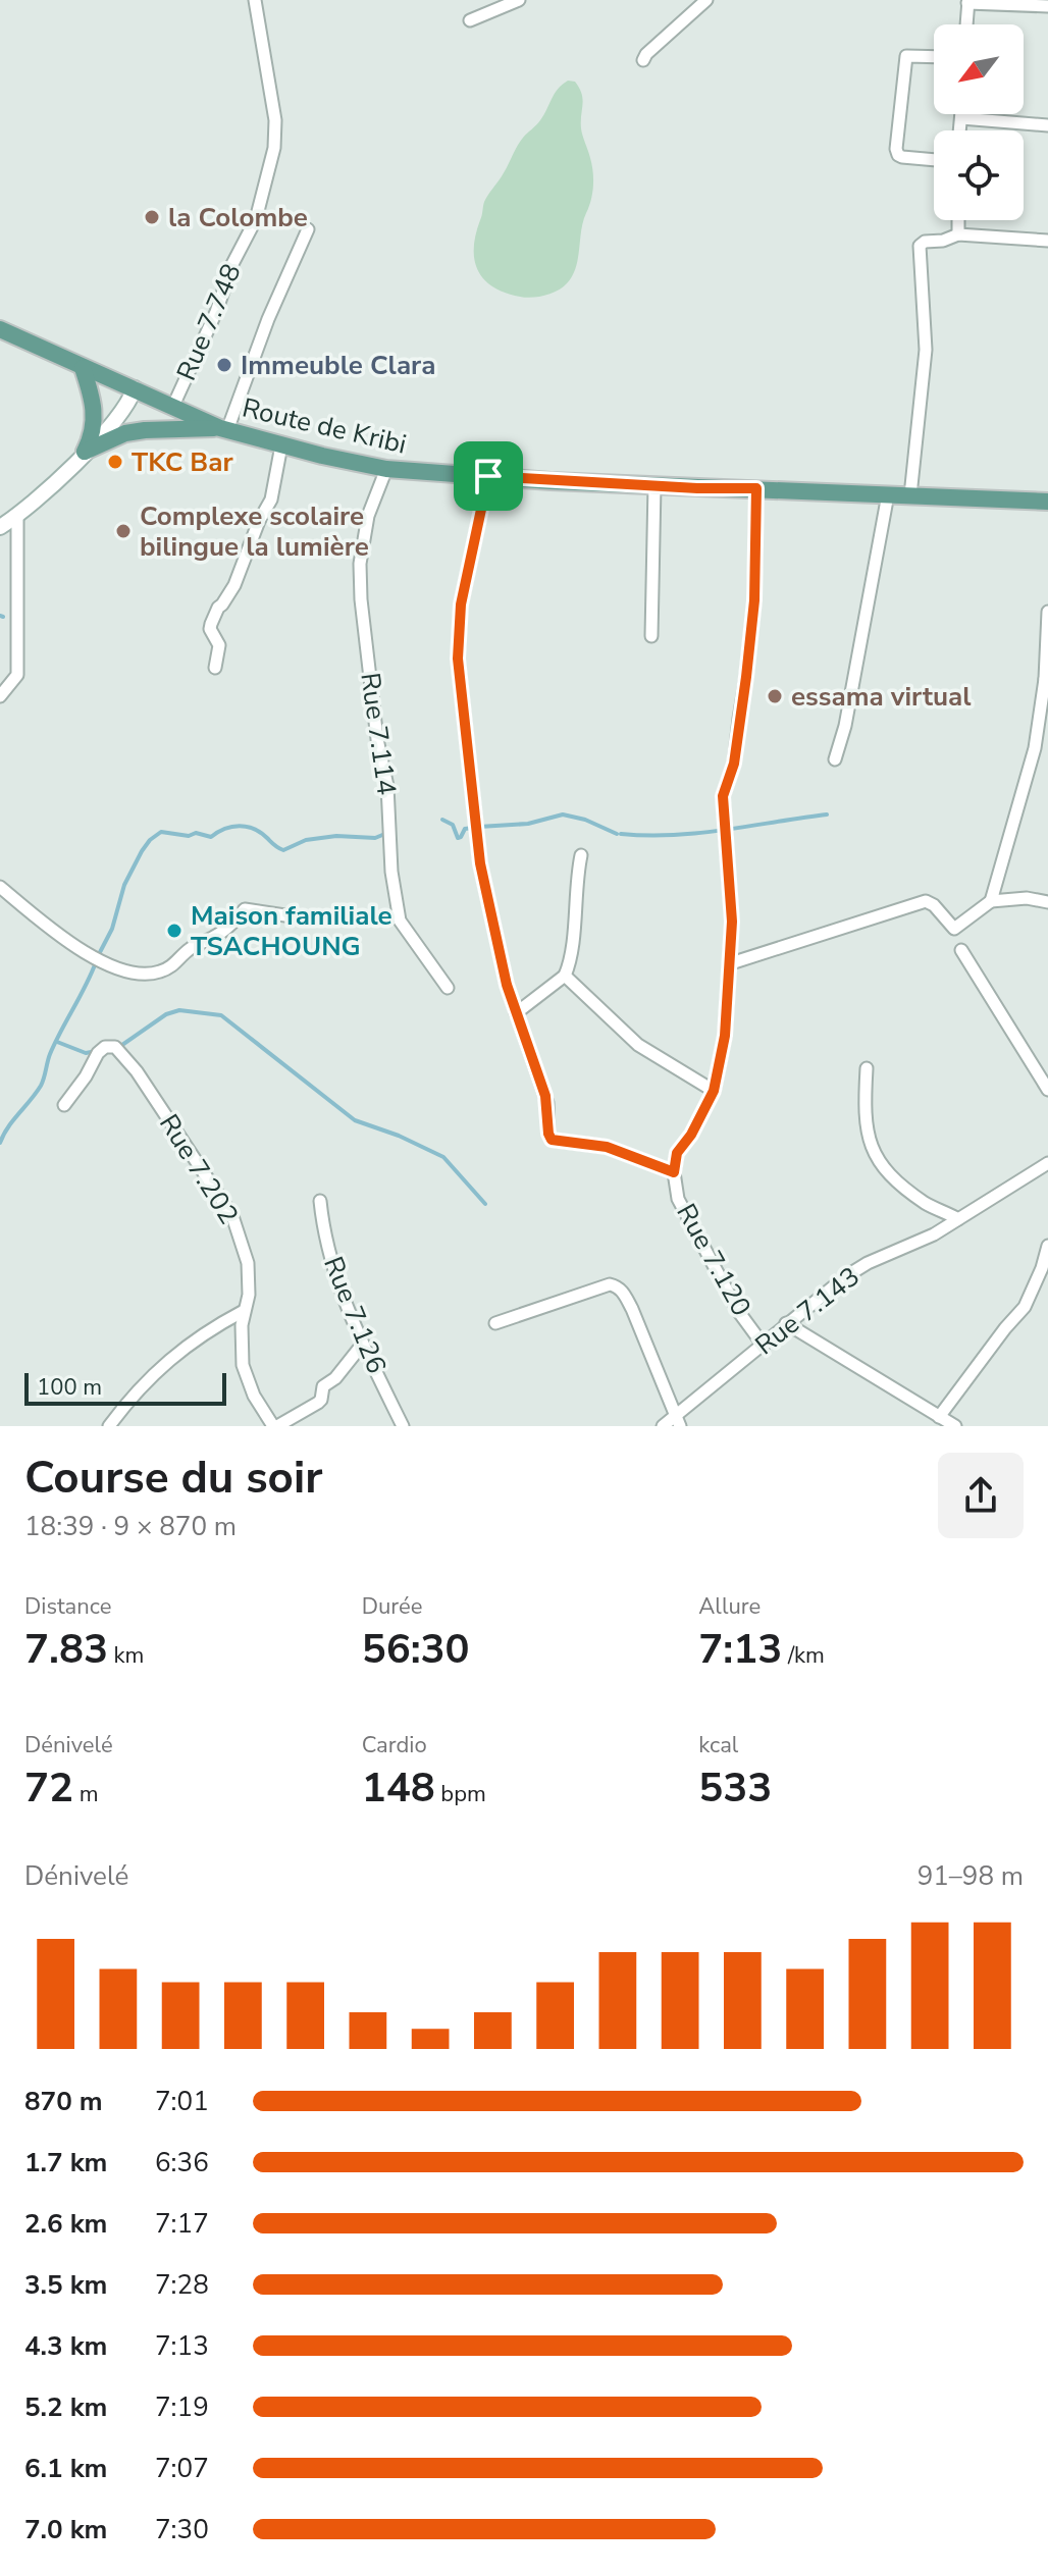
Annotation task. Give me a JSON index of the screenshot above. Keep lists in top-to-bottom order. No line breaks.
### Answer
{"streets":{"main road":["Route de Kribi"],"street":["Rue 7.748","Rue 7.114","Rue 7.202","Rue 7.120","Rue 7.143","Rue 7.126"]},"crossings":[["Rue 7.748","Route de Kribi"],["Route de Kribi","Rue 7.114"],["Route de Kribi","Rue 7.120"],["Rue 7.202","Rue 7.126"],["Rue 7.120","Rue 7.143"]],"places":["la Colombe","Immeuble Clara","TKC Bar","Complexe scolaire bilingue la lumière","essama virtual","Maison familiale TSACHOUNG"],"scale_bar":"100 m","north":"bottom left","page":{"scale":"100 m","heading":["Course du soir","18:39 · 9 × 870 m"],"stats":[["Distance","7.83 km"],["Durée","56:30"],["Allure","7:13 /km"],["Dénivelé","72 m"],["Cardio","148 bpm"],["kcal","533"]],"chart":["Dénivelé","91–98 m"],"list":[{"name":"870 m","note":"7:01"},{"name":"1.7 km","note":"6:36"},{"name":"2.6 km","note":"7:17"},{"name":"3.5 km","note":"7:28"},{"name":"4.3 km","note":"7:13"},{"name":"5.2 km","note":"7:19"},{"name":"6.1 km","note":"7:07"},{"name":"7.0 km","note":"7:30"}]}}
